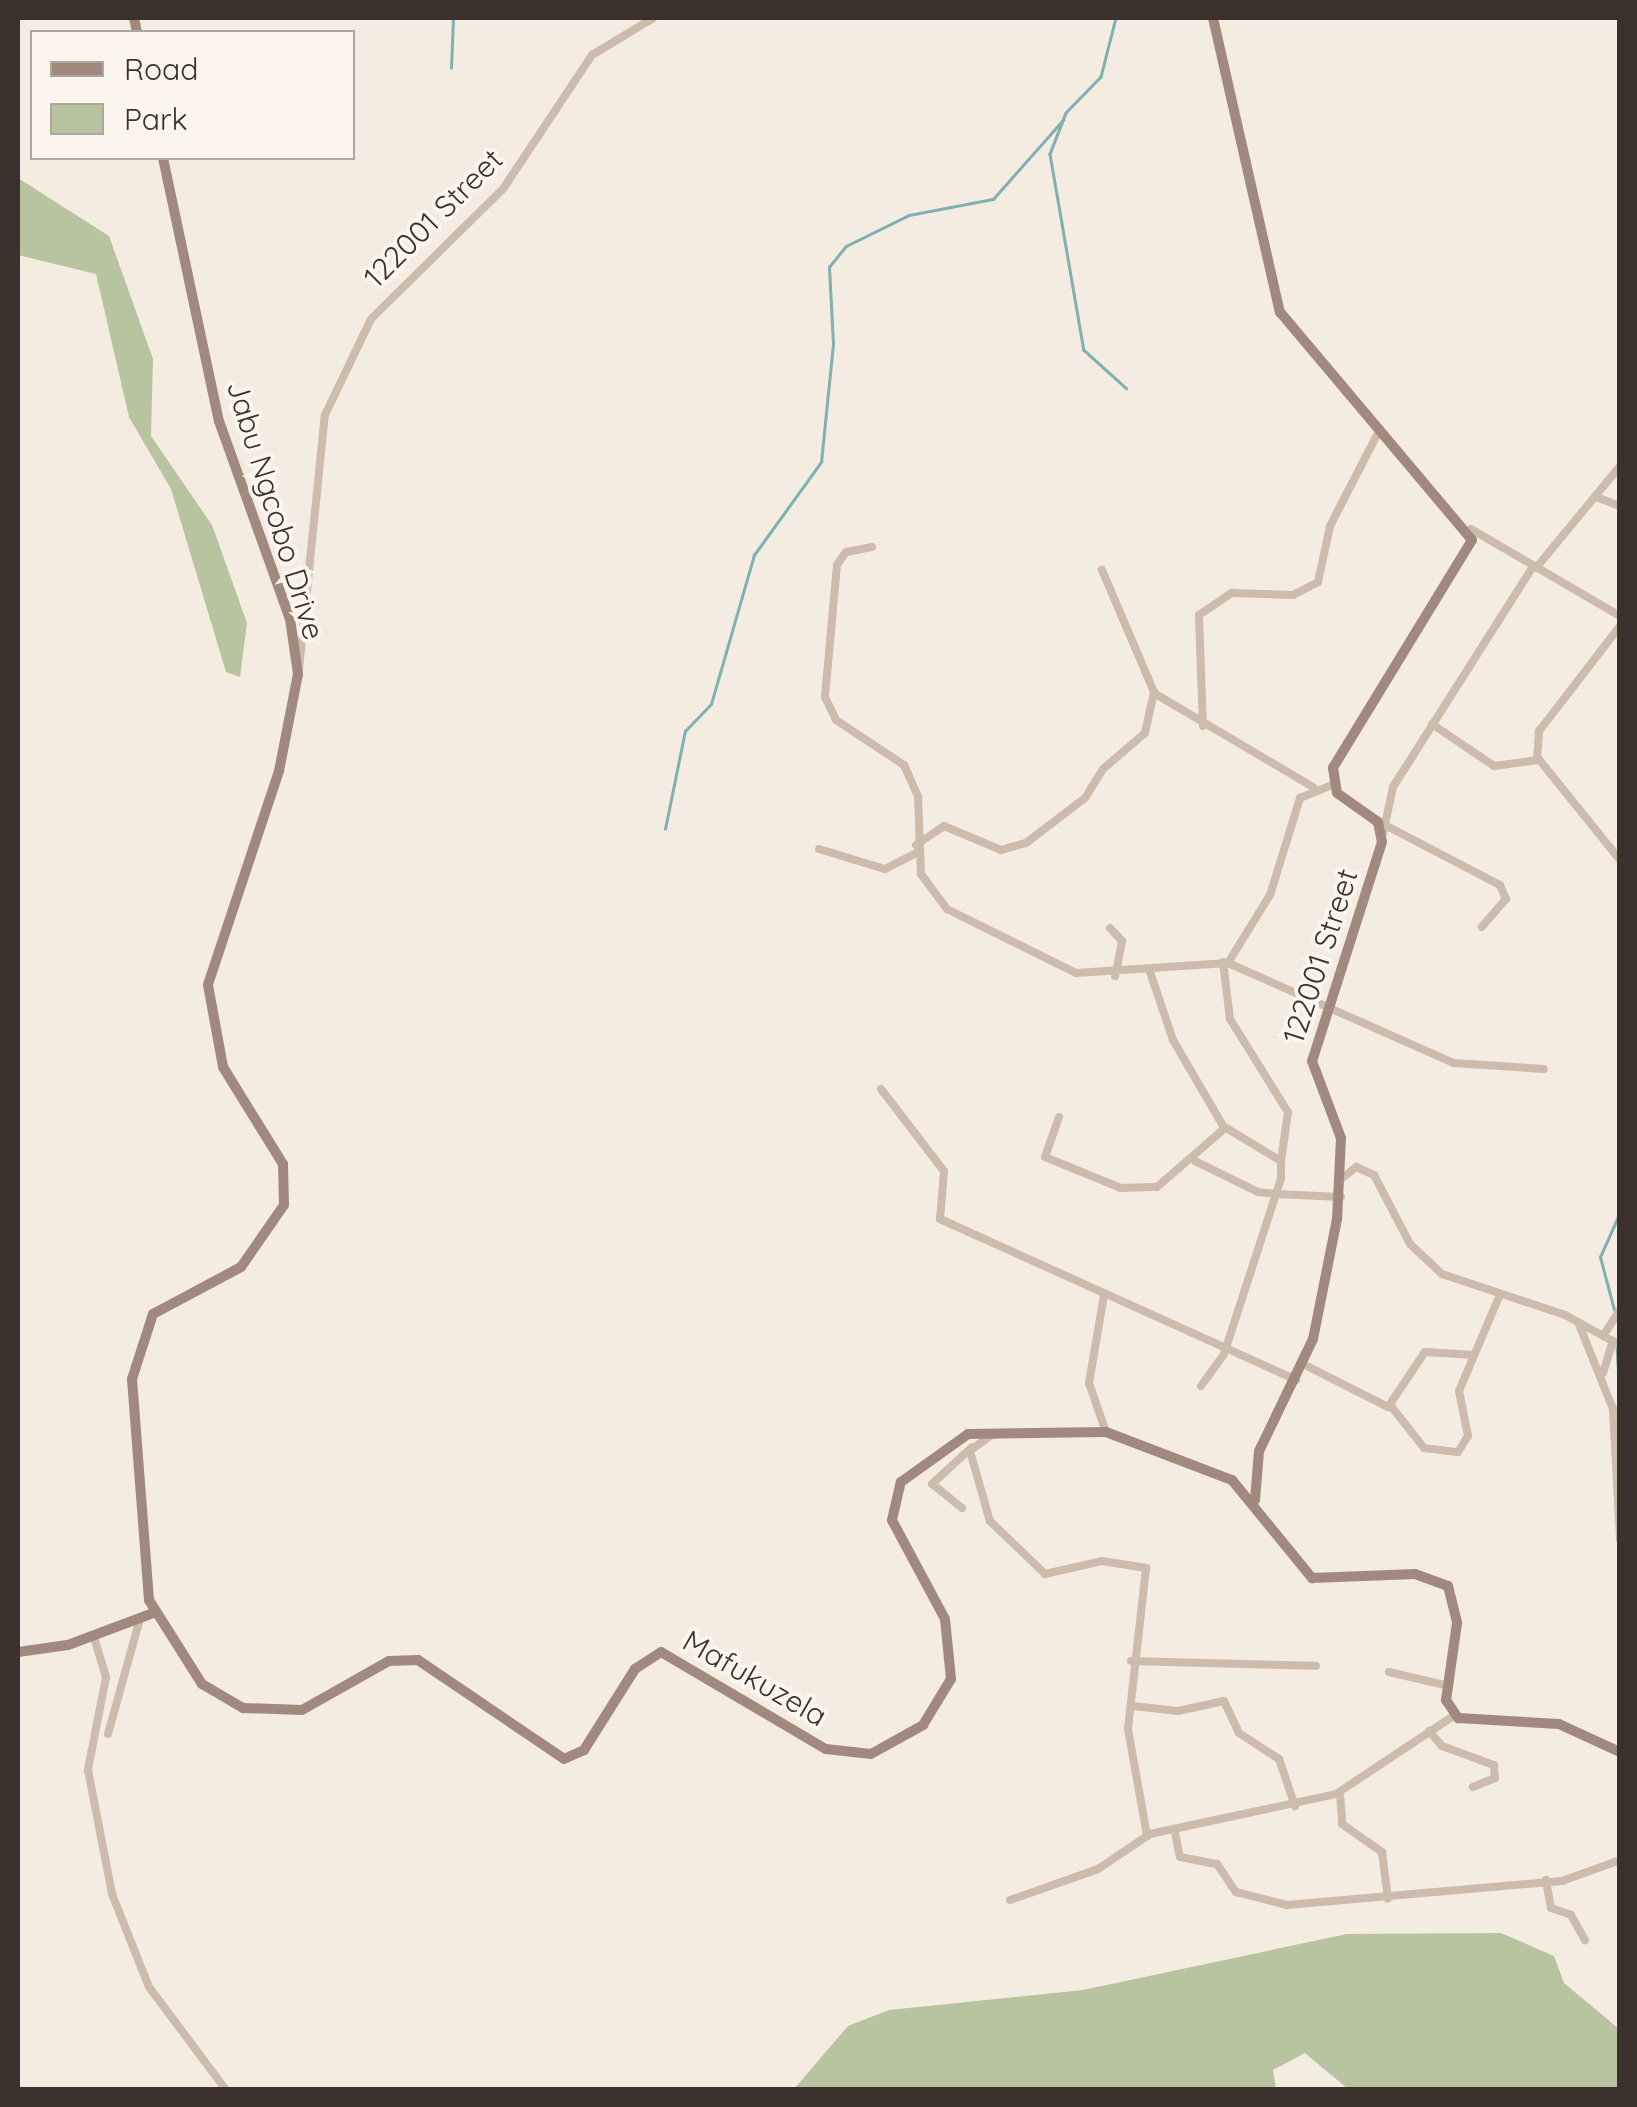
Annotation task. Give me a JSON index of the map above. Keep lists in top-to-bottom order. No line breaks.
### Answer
{"streets":{"main road":["122001 Street","Jabu Ngcobo Drive","Mafukuzela"]},"crossings":[["122001 Street","Jabu Ngcobo Drive"],["122001 Street","Mafukuzela"],["Jabu Ngcobo Drive","Mafukuzela"]],"legend":["Road","Park"]}
